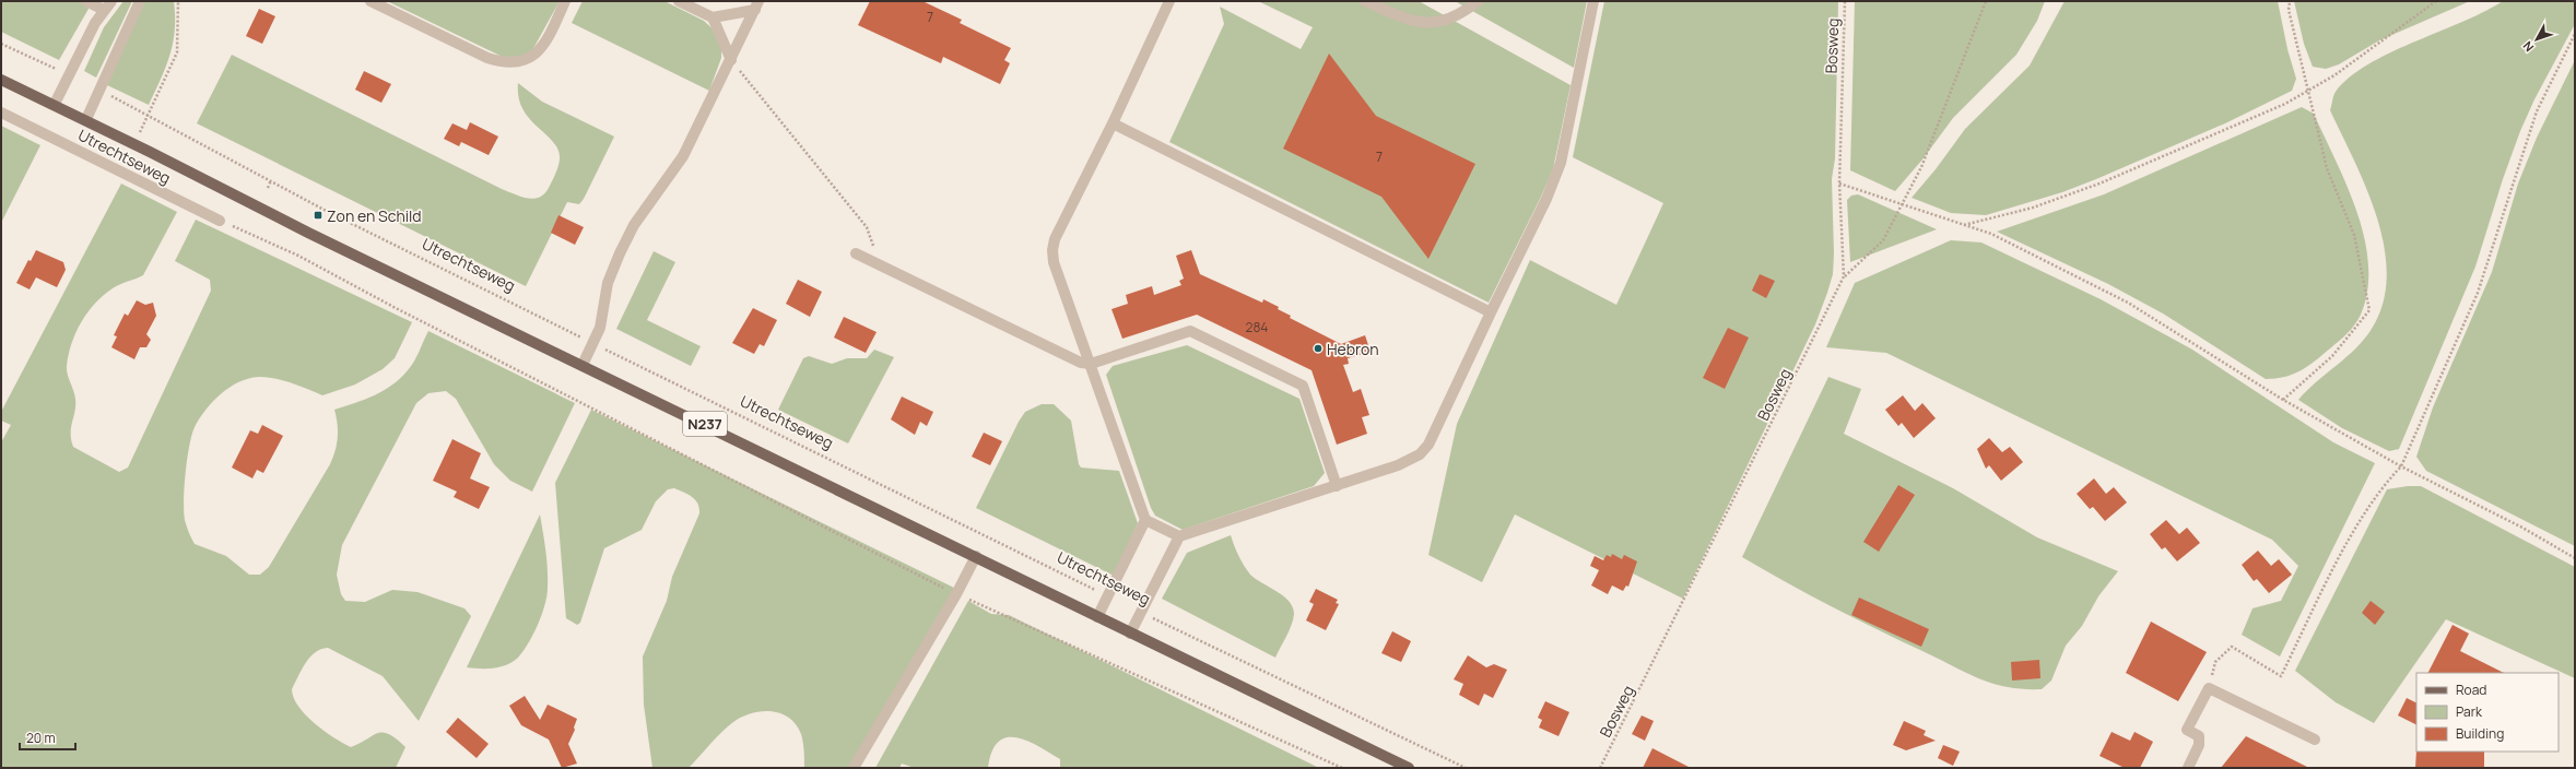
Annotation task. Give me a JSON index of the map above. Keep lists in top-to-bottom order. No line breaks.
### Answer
{"streets":{"main road":["Utrechtseweg","N237"],"path":["Bosweg"]},"places":{"transit":["Zon en Schild"],"other":["Hebron"]},"house_numbers":["7","7","284"],"legend":["Road","Park","Building"],"scale_bar":"20 m","north":"bottom left"}
